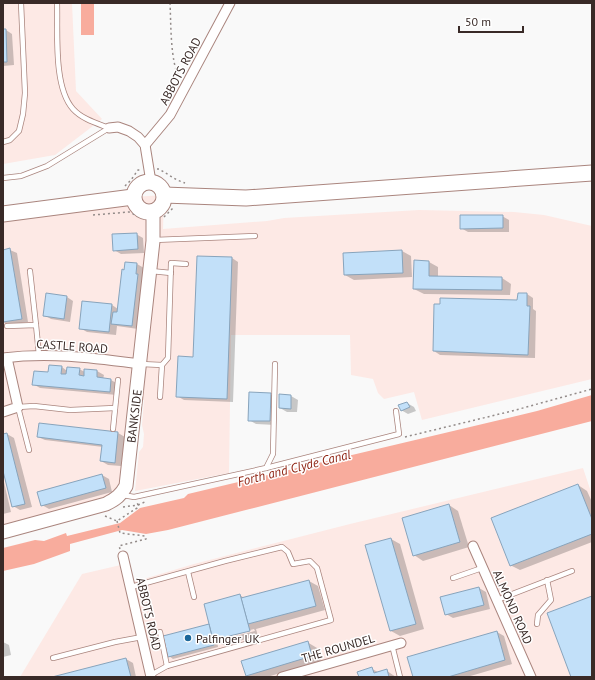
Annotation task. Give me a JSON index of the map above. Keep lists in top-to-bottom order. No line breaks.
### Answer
{"streets":{"street":["ABBOTS ROAD","CASTLE ROAD","BANKSIDE","ALMOND ROAD","THE ROUNDEL"]},"crossings":[["CASTLE ROAD","BANKSIDE"]],"water":["Forth and Clyde Canal"],"places":["Palfinger UK"],"scale_bar":"50 m"}
